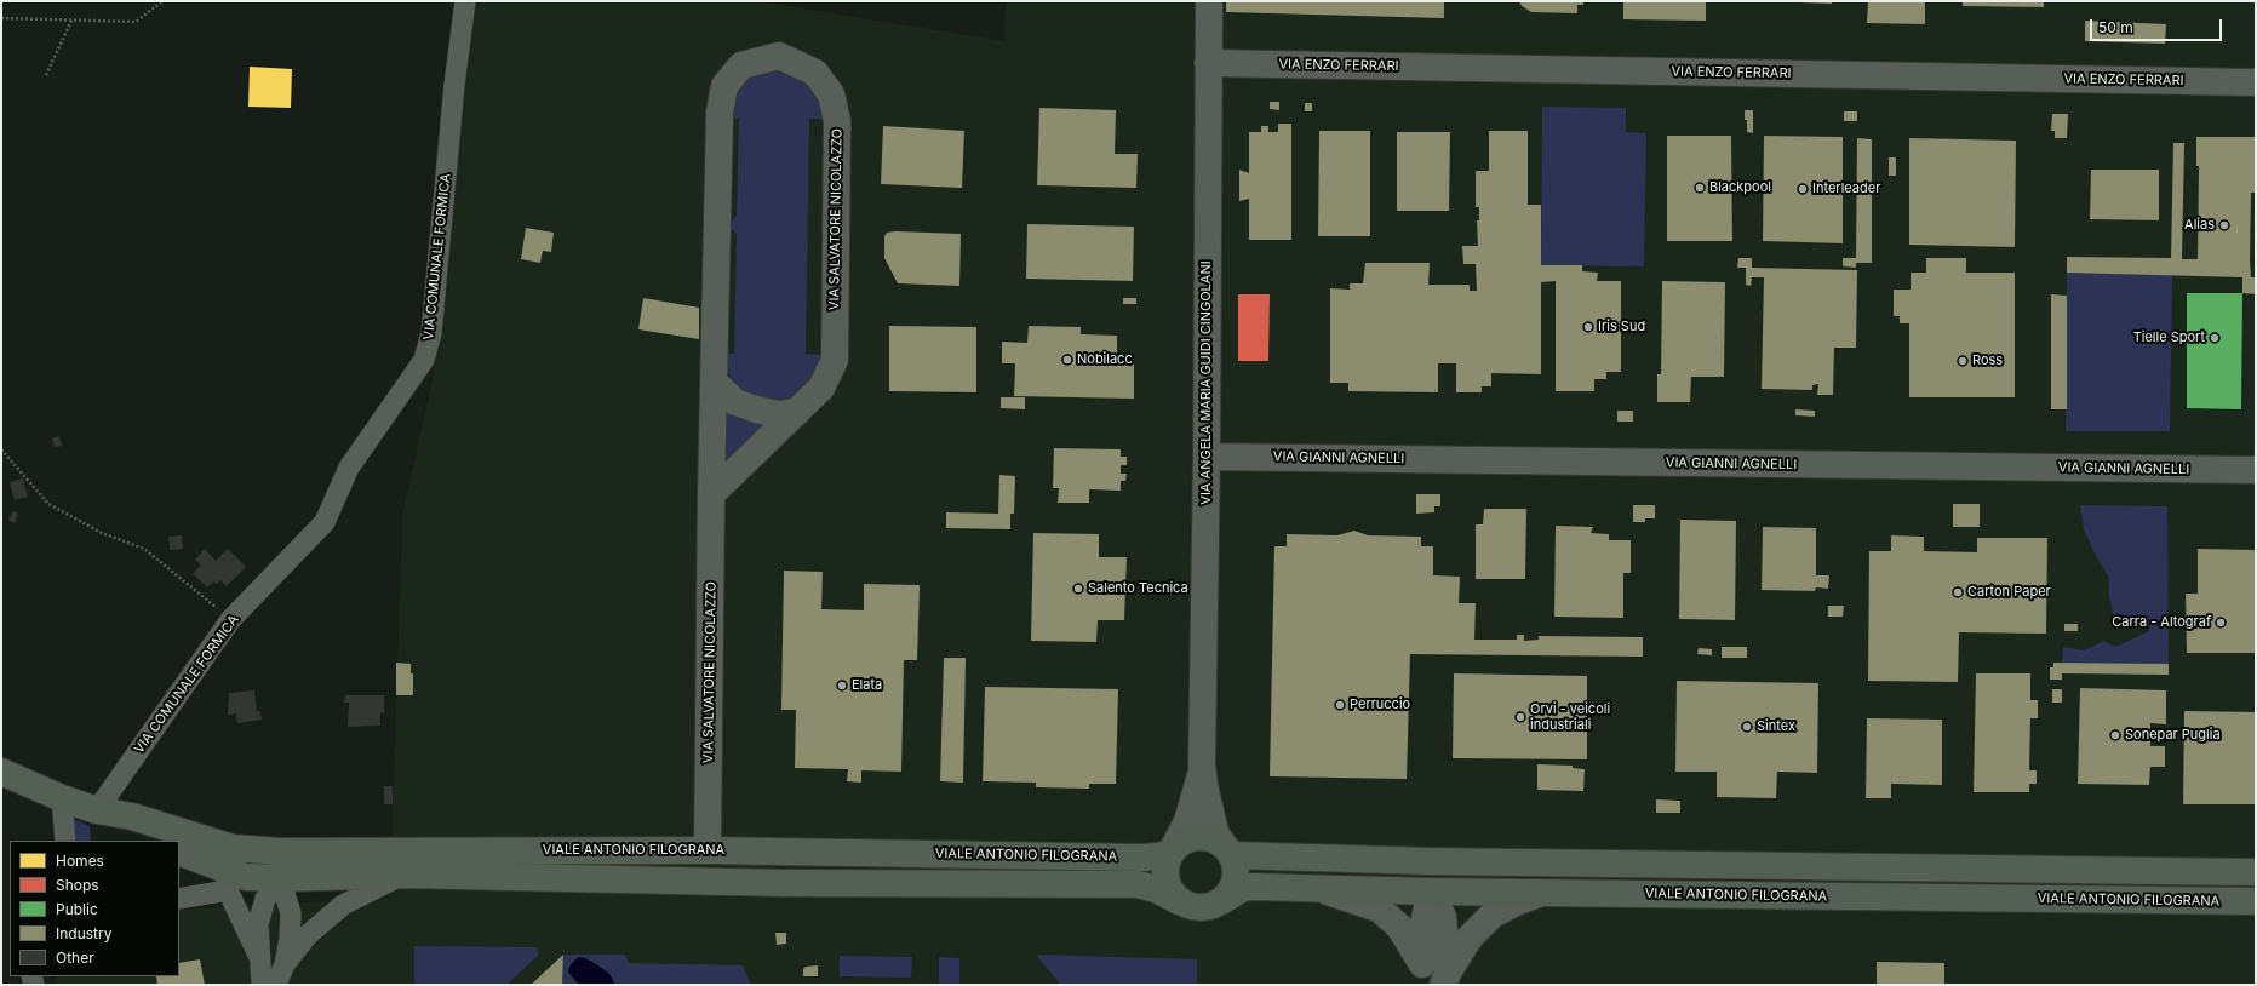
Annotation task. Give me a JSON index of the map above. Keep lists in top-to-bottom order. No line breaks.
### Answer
{"streets":{"main road":["VIALE ANTONIO FILOGRANA"],"street":["VIA ENZO FERRARI","VIA SALVATORE NICOLAZZO","VIA COMUNALE FORMICA","VIA ANGELA MARIA GUIDI CINGOLANI","VIA GIANNI AGNELLI"]},"crossings":[["VIA ENZO FERRARI","VIA ANGELA MARIA GUIDI CINGOLANI"],["VIA SALVATORE NICOLAZZO","VIALE ANTONIO FILOGRANA"],["VIA COMUNALE FORMICA","VIALE ANTONIO FILOGRANA"],["VIA ANGELA MARIA GUIDI CINGOLANI","VIA GIANNI AGNELLI"]],"places":["Blackpool","Interleader","Alias","Iris Sud","Tielle Sport","Nobilacc","Ross","Salento Tecnica","Carton Paper","Carra - Altograf","Elata","Perruccio","Orvi - veicoli industriali","Sintex","Sonepar Puglia"],"legend":["Homes","Shops","Public","Industry","Other"],"scale_bar":"50 m"}
